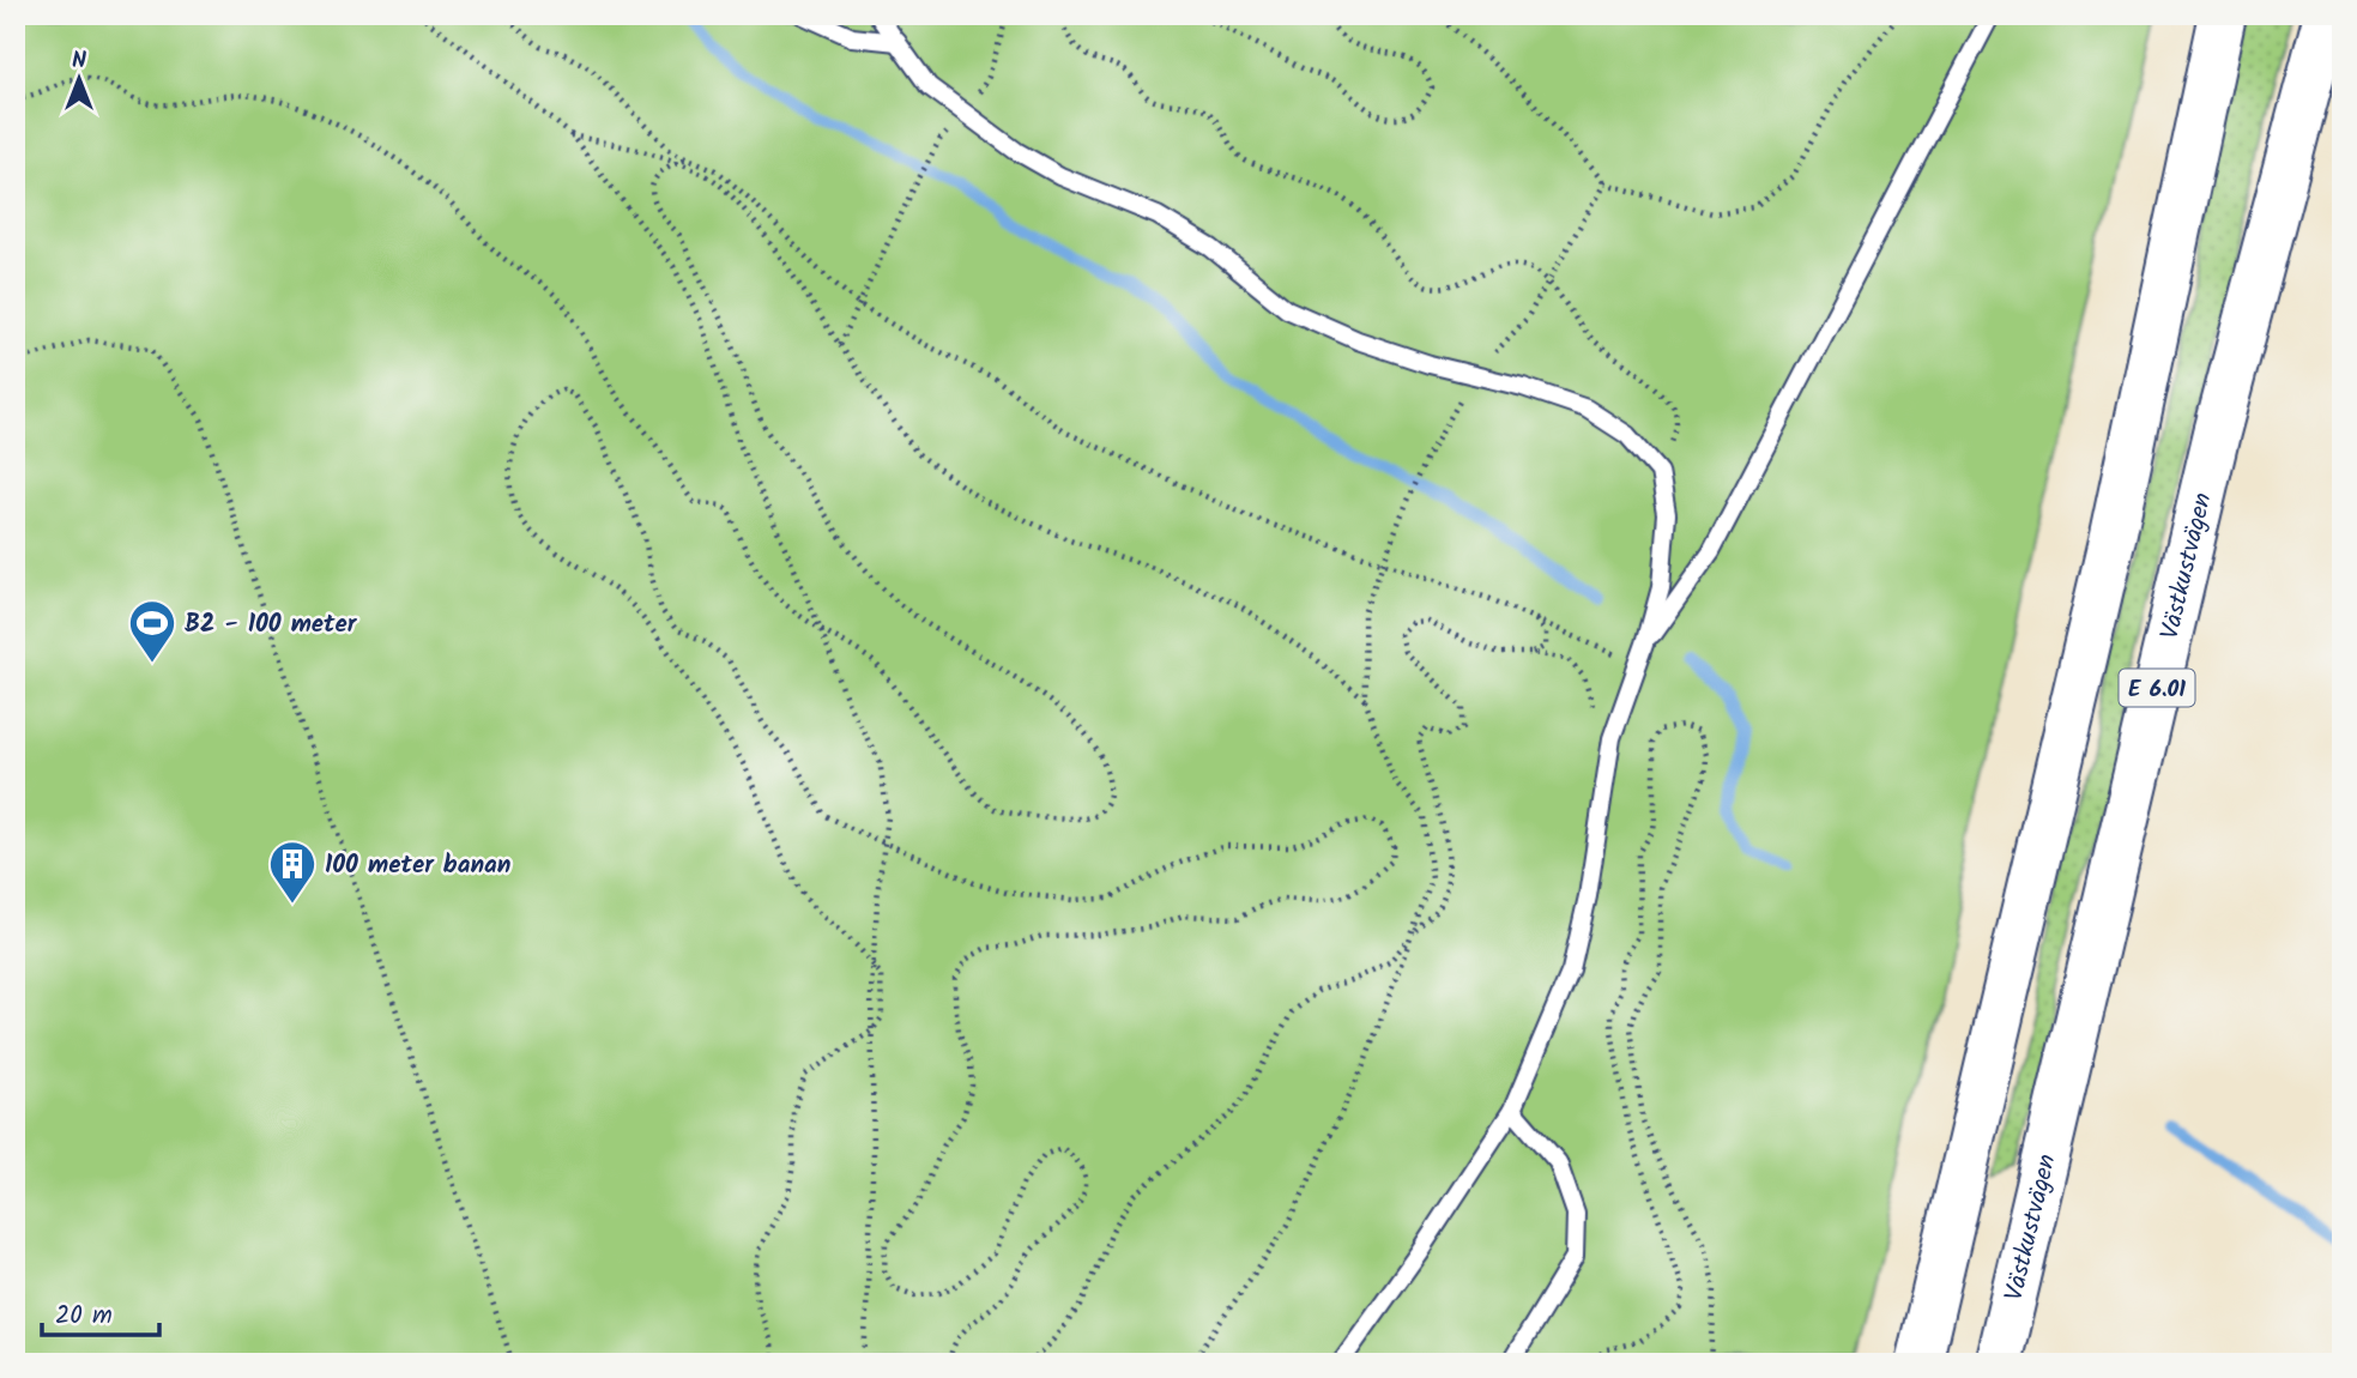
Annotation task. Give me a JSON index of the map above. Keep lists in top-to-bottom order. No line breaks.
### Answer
{"streets":{"highway":["Västkustvägen","E 6.01"]},"places":{"sports":["B2 - 100 meter"],"building":["100 meter banan"]},"scale_bar":"20 m","north":"top"}
